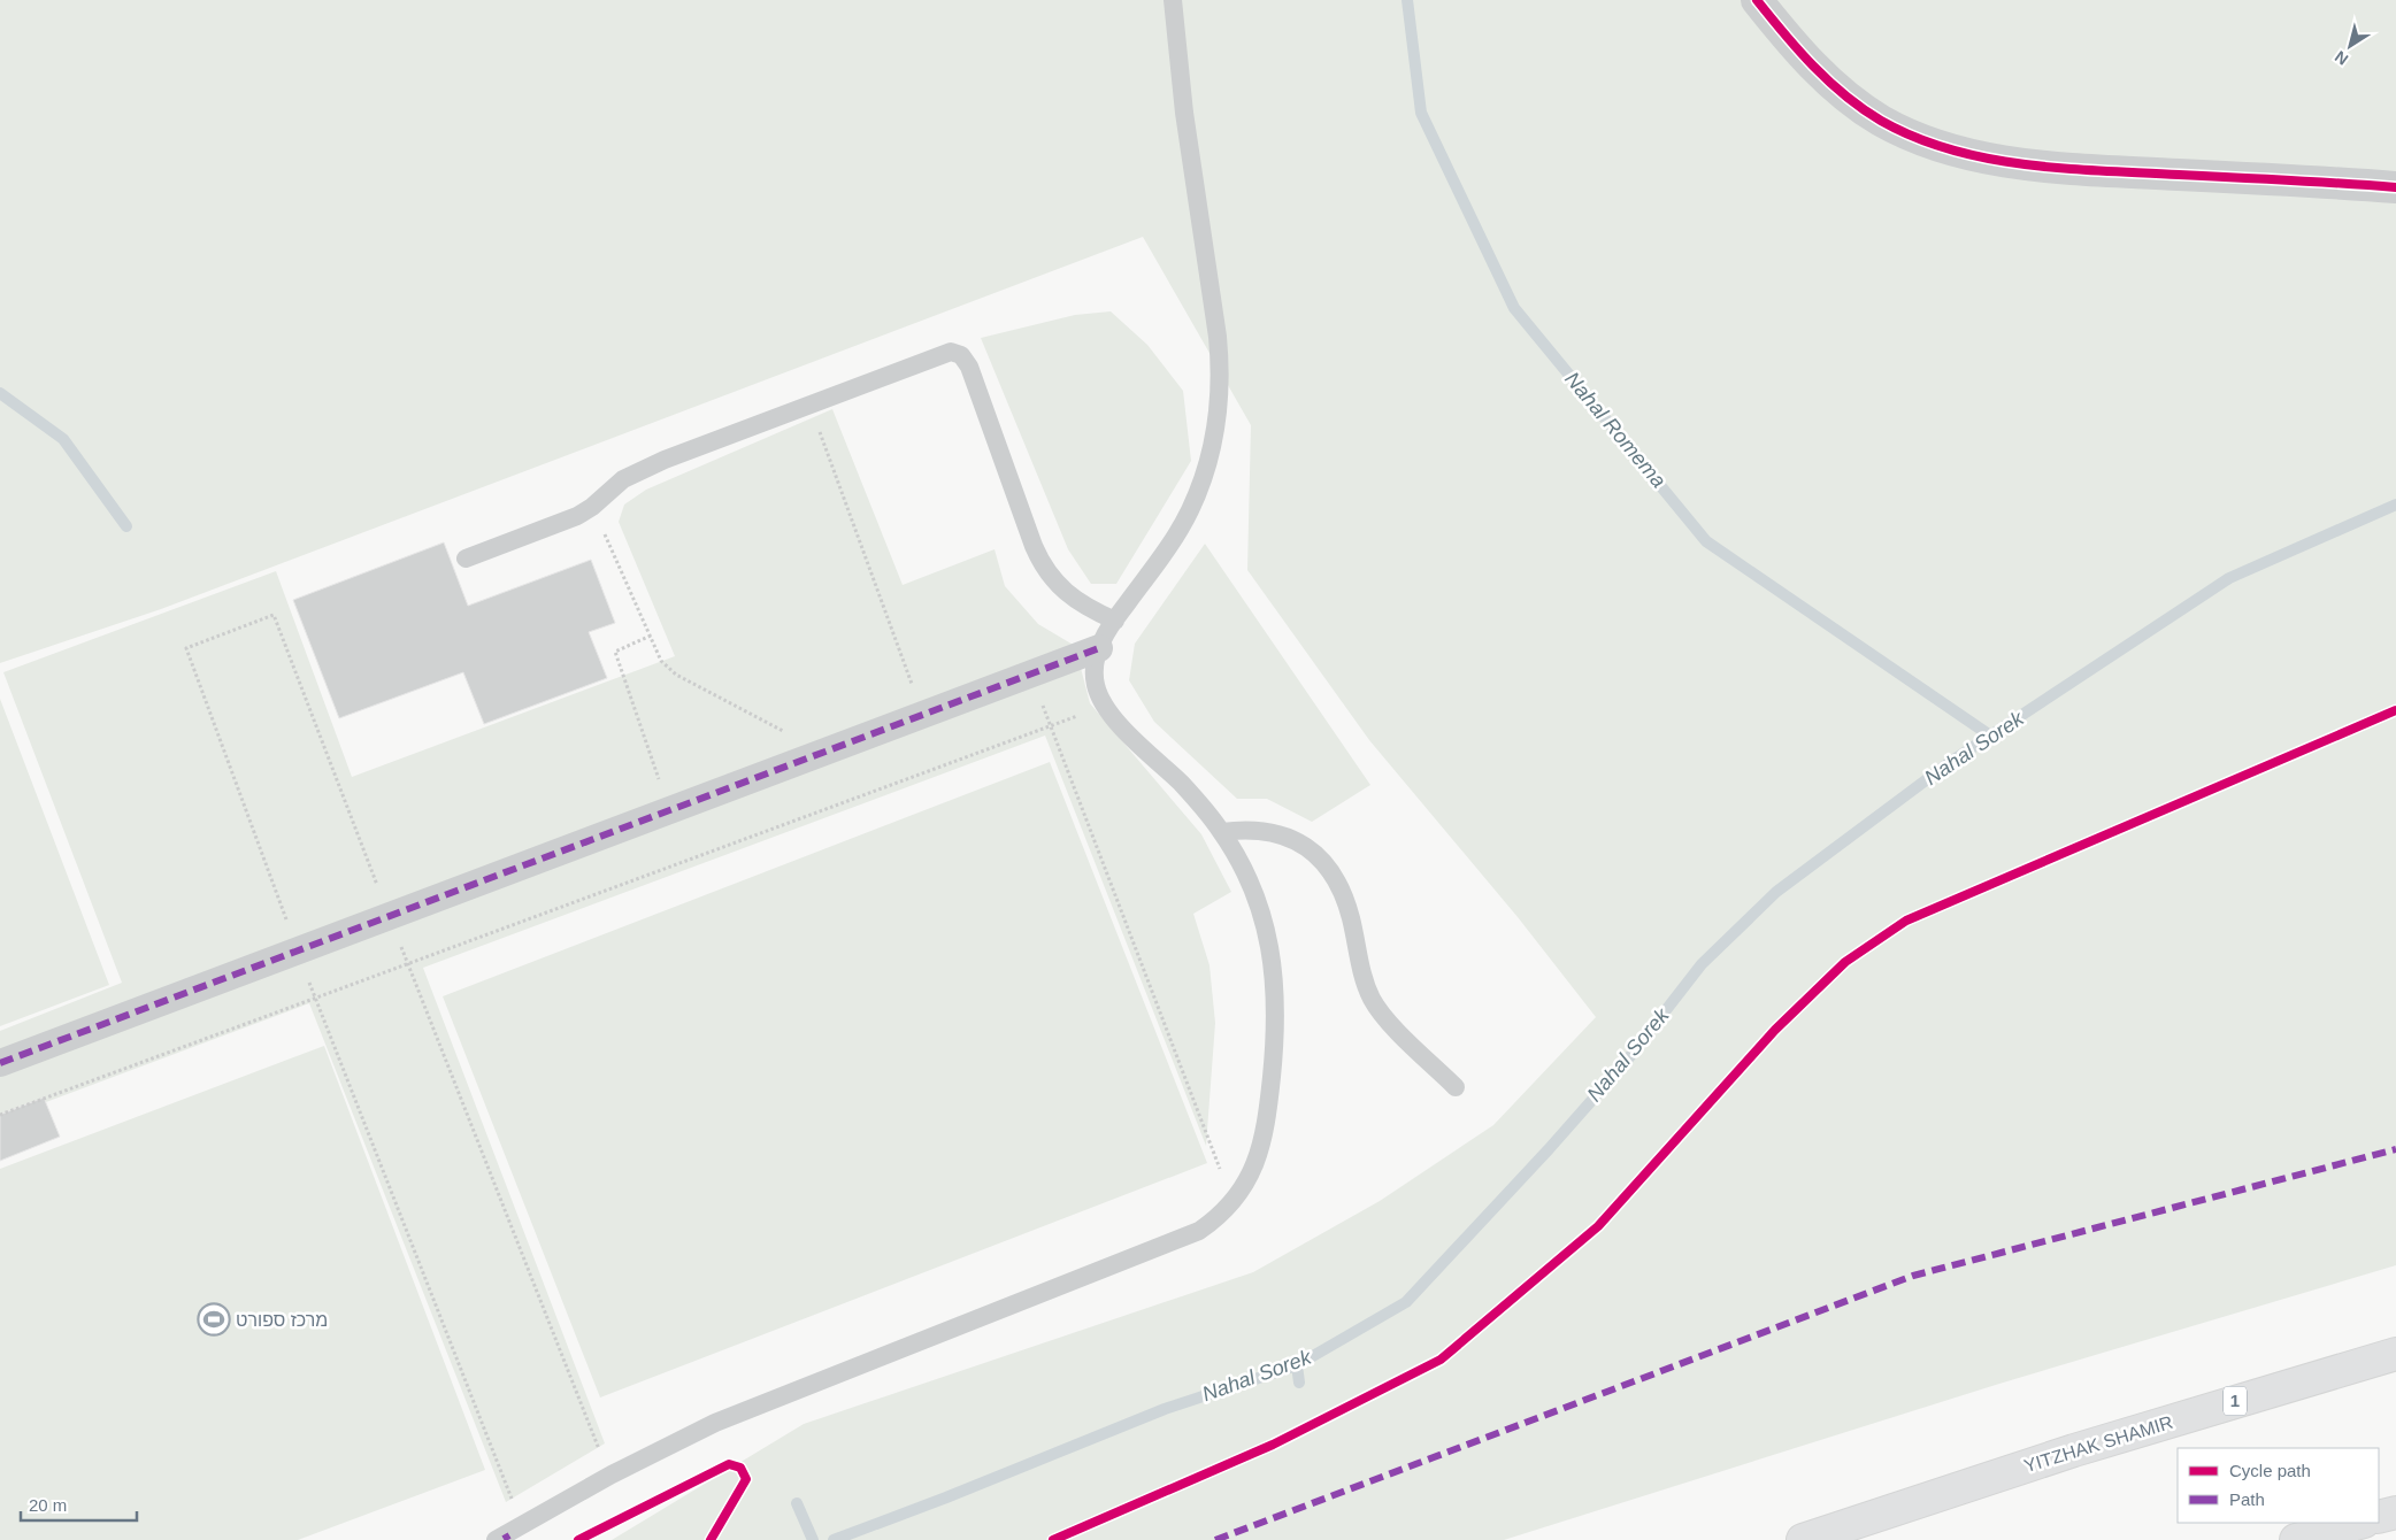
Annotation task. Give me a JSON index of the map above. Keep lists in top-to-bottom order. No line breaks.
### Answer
{"streets":{"highway":["1","YITZHAK SHAMIR"]},"water":["Nahal Romema","Nahal Sorek"],"places":{"sports":["מרכז ספורט"]},"legend":["Cycle path","Path"],"scale_bar":"20 m","north":"bottom left"}
